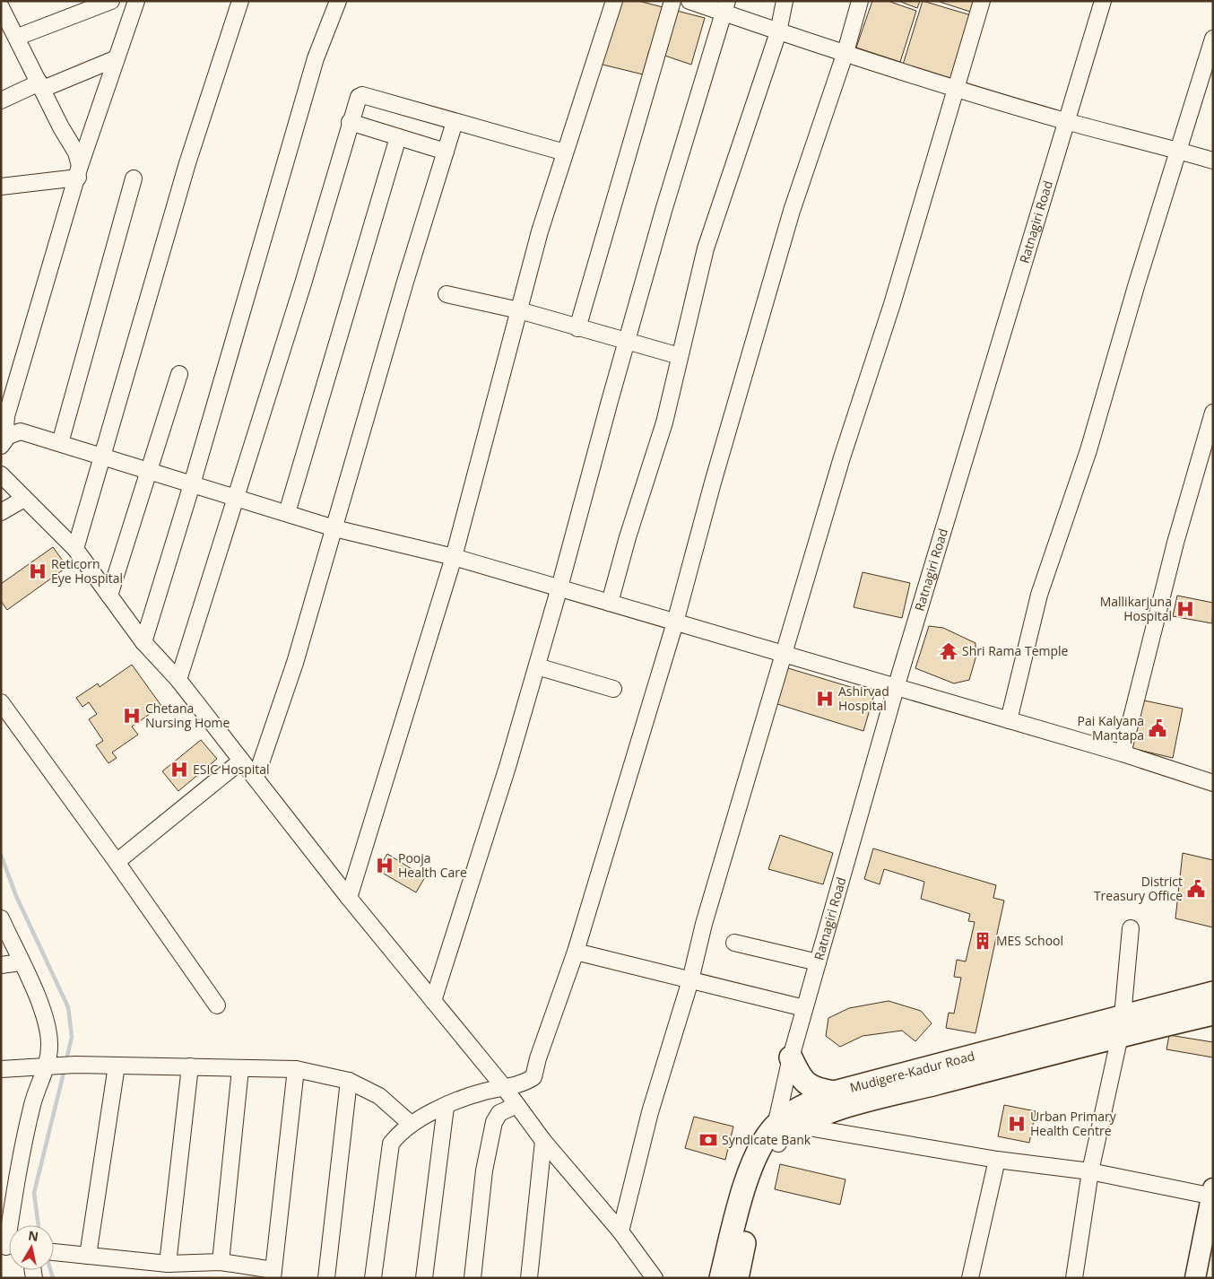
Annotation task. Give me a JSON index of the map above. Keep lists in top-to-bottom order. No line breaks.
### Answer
{"streets":{"highway":["Mudigere-Kadur Road"],"street":["Ratnagiri Road"]},"crossings":[["Ratnagiri Road","Mudigere-Kadur Road"]],"places":{"hospital":["Reticorn Eye Hospital","Mallikarjuna Hospital","Ashirvad Hospital","Chetana Nursing Home","ESIC Hospital","Pooja Health Care","Urban Primary Health Centre"],"temple":["Shri Rama Temple"],"public building":["Pai Kalyana Mantapa","District Treasury Office"],"building":["MES School"],"bank":["Syndicate Bank"]},"north":"top"}
